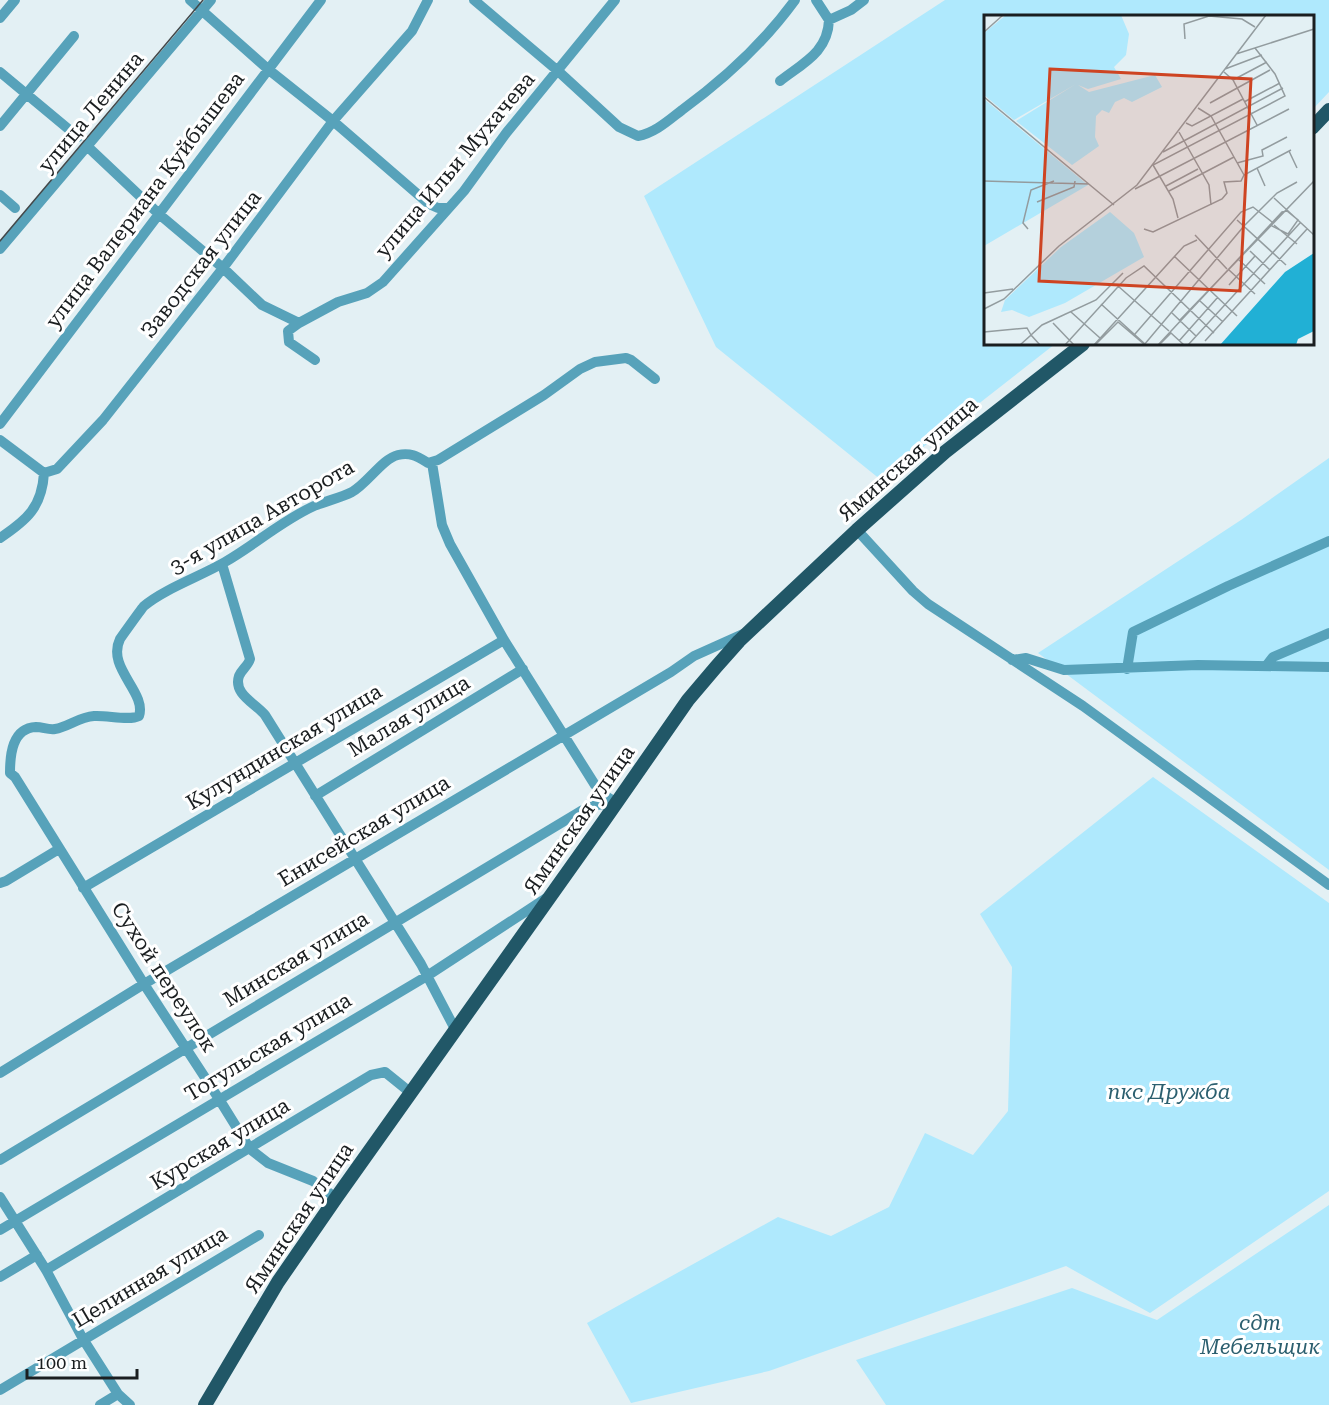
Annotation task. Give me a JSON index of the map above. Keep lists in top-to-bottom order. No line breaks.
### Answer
{"streets":{"main road":["Яминская улица"],"street":["улица Ленина","улица Ильи Мухачева","улица Валериана Куйбышева","Заводская улица","3-я улица Авторота","Малая улица","Кулундинская улица","Енисейская улица","Минская улица","Сухой переулок","Тогульская улица","Курская улица","Целинная улица"]},"crossings":[["Яминская улица","Енисейская улица"],["Яминская улица","Минская улица"],["Яминская улица","Сухой переулок"],["Яминская улица","Тогульская улица"],["Яминская улица","Курская улица"],["3-я улица Авторота","Сухой переулок"],["Кулундинская улица","Сухой переулок"],["Енисейская улица","Сухой переулок"],["Минская улица","Сухой переулок"],["Сухой переулок","Тогульская улица"],["Сухой переулок","Курская улица"]],"parks":["пкс Дружба","сдт Мебельщик"],"scale_bar":"100 m"}
